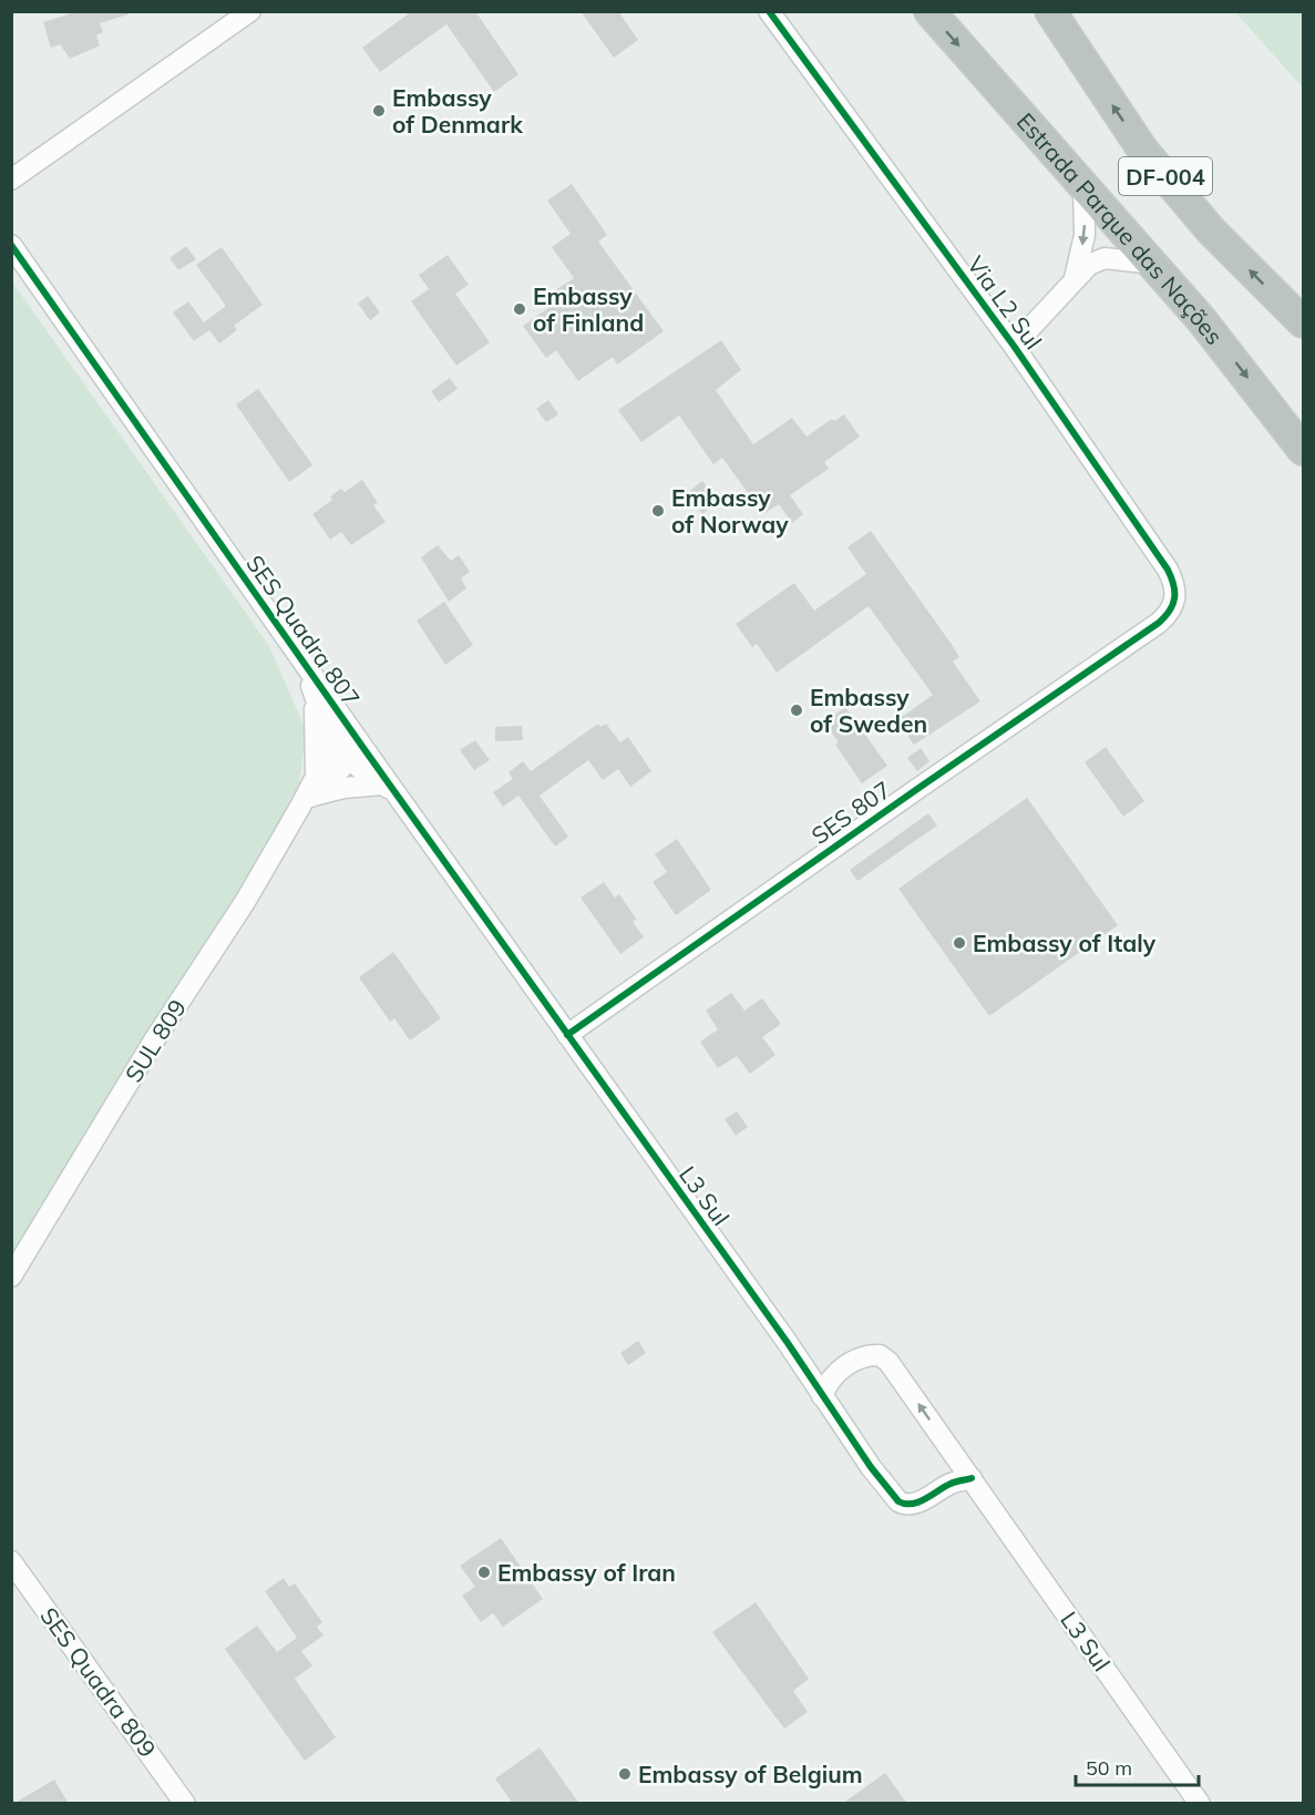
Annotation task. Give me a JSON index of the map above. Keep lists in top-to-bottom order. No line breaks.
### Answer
{"streets":{"highway":["DF-004","Estrada Parque das Nações"],"street":["Via L2 Sul","SES Quadra 807","SES 807","SUL 809","L3 Sul","SES Quadra 809"]},"crossings":[["Via L2 Sul","SES 807"],["SES Quadra 807","SES 807"],["SES Quadra 807","SUL 809"],["SES Quadra 807","L3 Sul"],["SES 807","L3 Sul"]],"places":["Embassy of Denmark","Embassy of Finland","Embassy of Norway","Embassy of Sweden","Embassy of Italy","Embassy of Iran","Embassy of Belgium"],"scale_bar":"50 m"}
